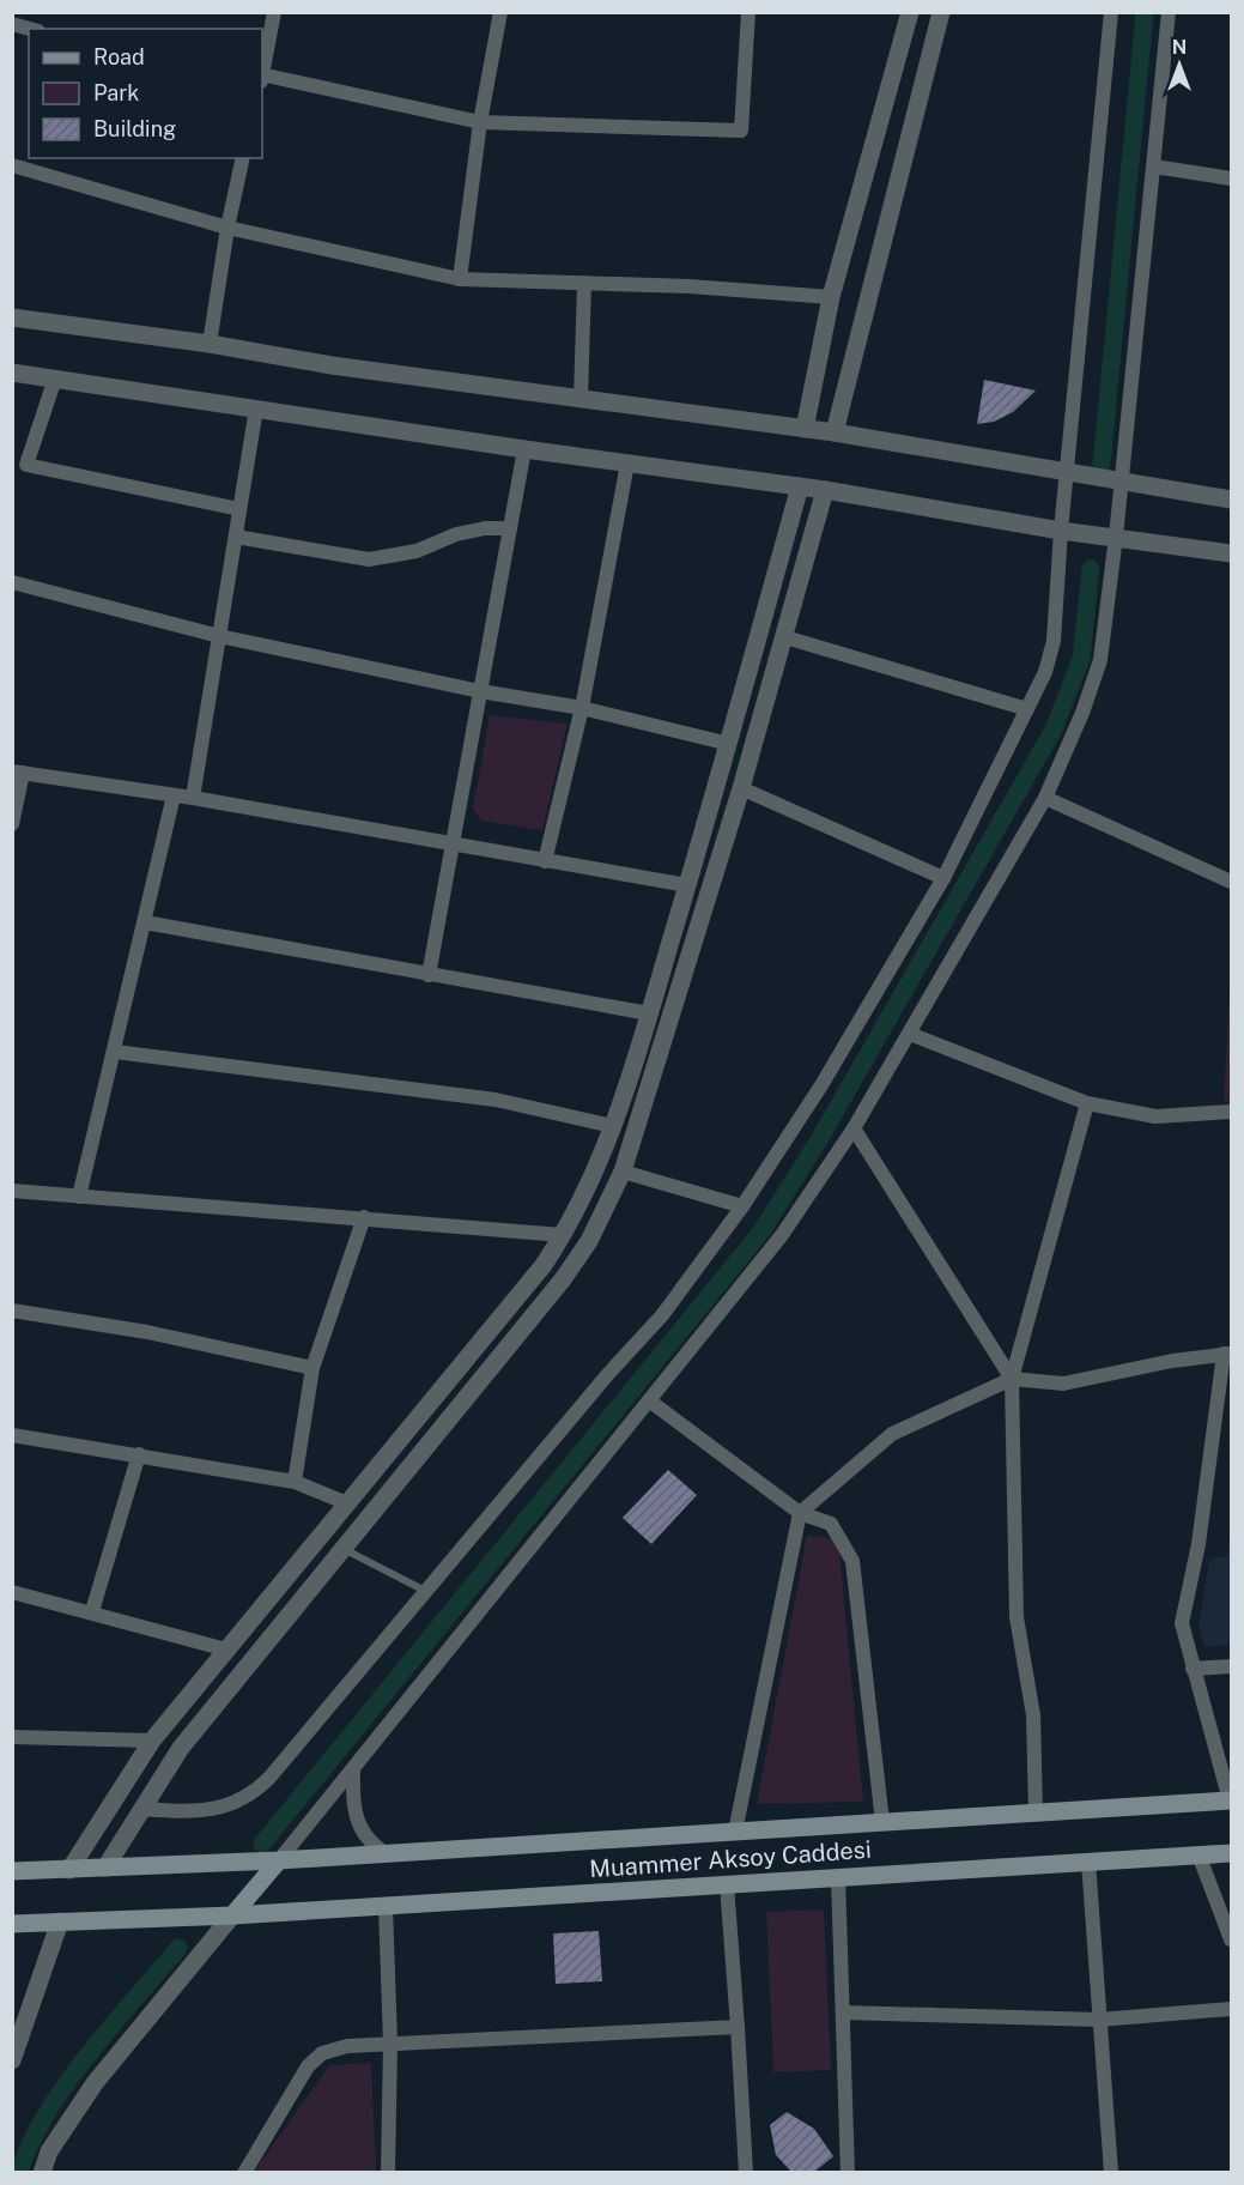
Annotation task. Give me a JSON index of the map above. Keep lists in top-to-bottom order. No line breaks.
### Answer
{"streets":{"main road":["Muammer Aksoy Caddesi"]},"legend":["Road","Park","Building"],"north":"top"}
